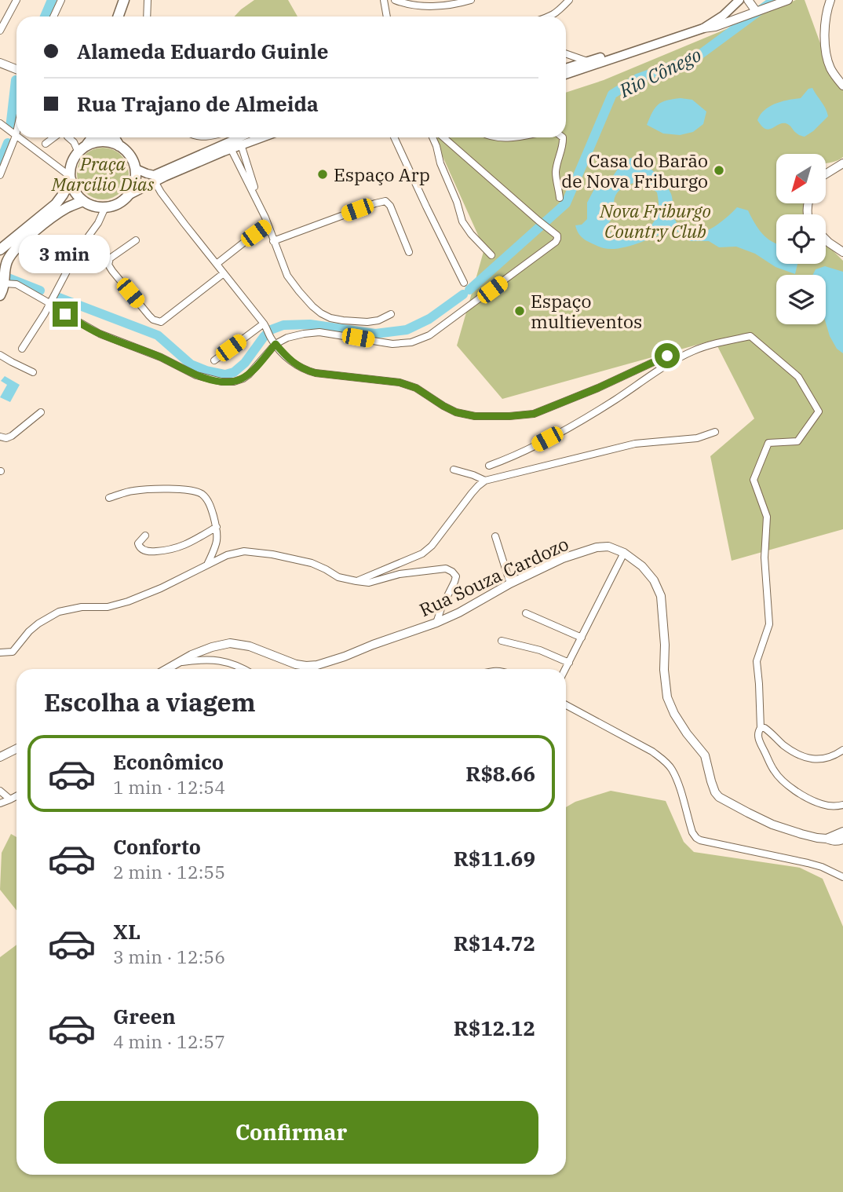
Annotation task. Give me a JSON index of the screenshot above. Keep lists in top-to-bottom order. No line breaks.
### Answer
{"streets":{"street":["Rua Souza Cardozo"]},"water":["Rio Cônego"],"parks":["Praça Marcílio Dias","Nova Friburgo Country Club"],"places":["Casa do Barão de Nova Friburgo","Espaço Arp","Espaço multieventos"],"north":"bottom left","page":{"banner":["Alameda Eduardo Guinle","Rua Trajano de Almeida"],"bubble":"3 min","heading":"Escolha a viagem","list":[{"name":"Econômico","note":"1 min · 12:54","value":"R$8.66"},{"name":"Conforto","note":"2 min · 12:55","value":"R$11.69"},{"name":"XL","note":"3 min · 12:56","value":"R$14.72"},{"name":"Green","note":"4 min · 12:57","value":"R$12.12"}],"buttons":"Confirmar"}}
